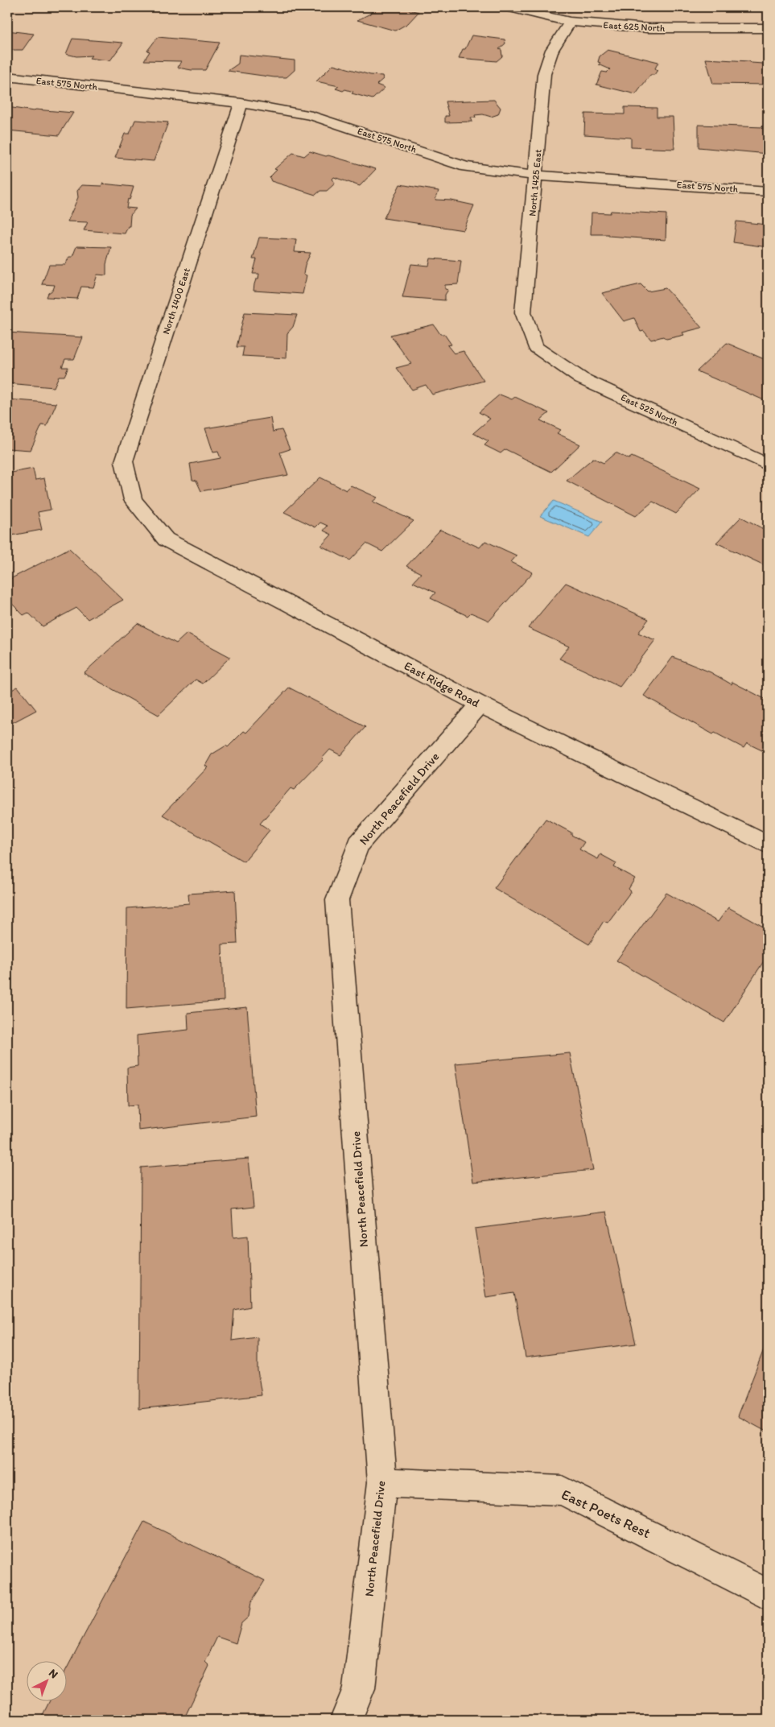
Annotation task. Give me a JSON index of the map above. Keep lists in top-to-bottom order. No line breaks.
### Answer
{"streets":{"street":["East 625 North","East 575 North","North 1425 East","North 1400 East","East 525 North","East Ridge Road","North Peacefield Drive","East Poets Rest"]},"crossings":[["East 625 North","North 1425 East"],["East 575 North","North 1425 East"],["East 575 North","North 1400 East"],["North 1425 East","East 525 North"],["North 1400 East","East Ridge Road"],["East Ridge Road","North Peacefield Drive"],["North Peacefield Drive","East Poets Rest"]],"north":"top right"}
